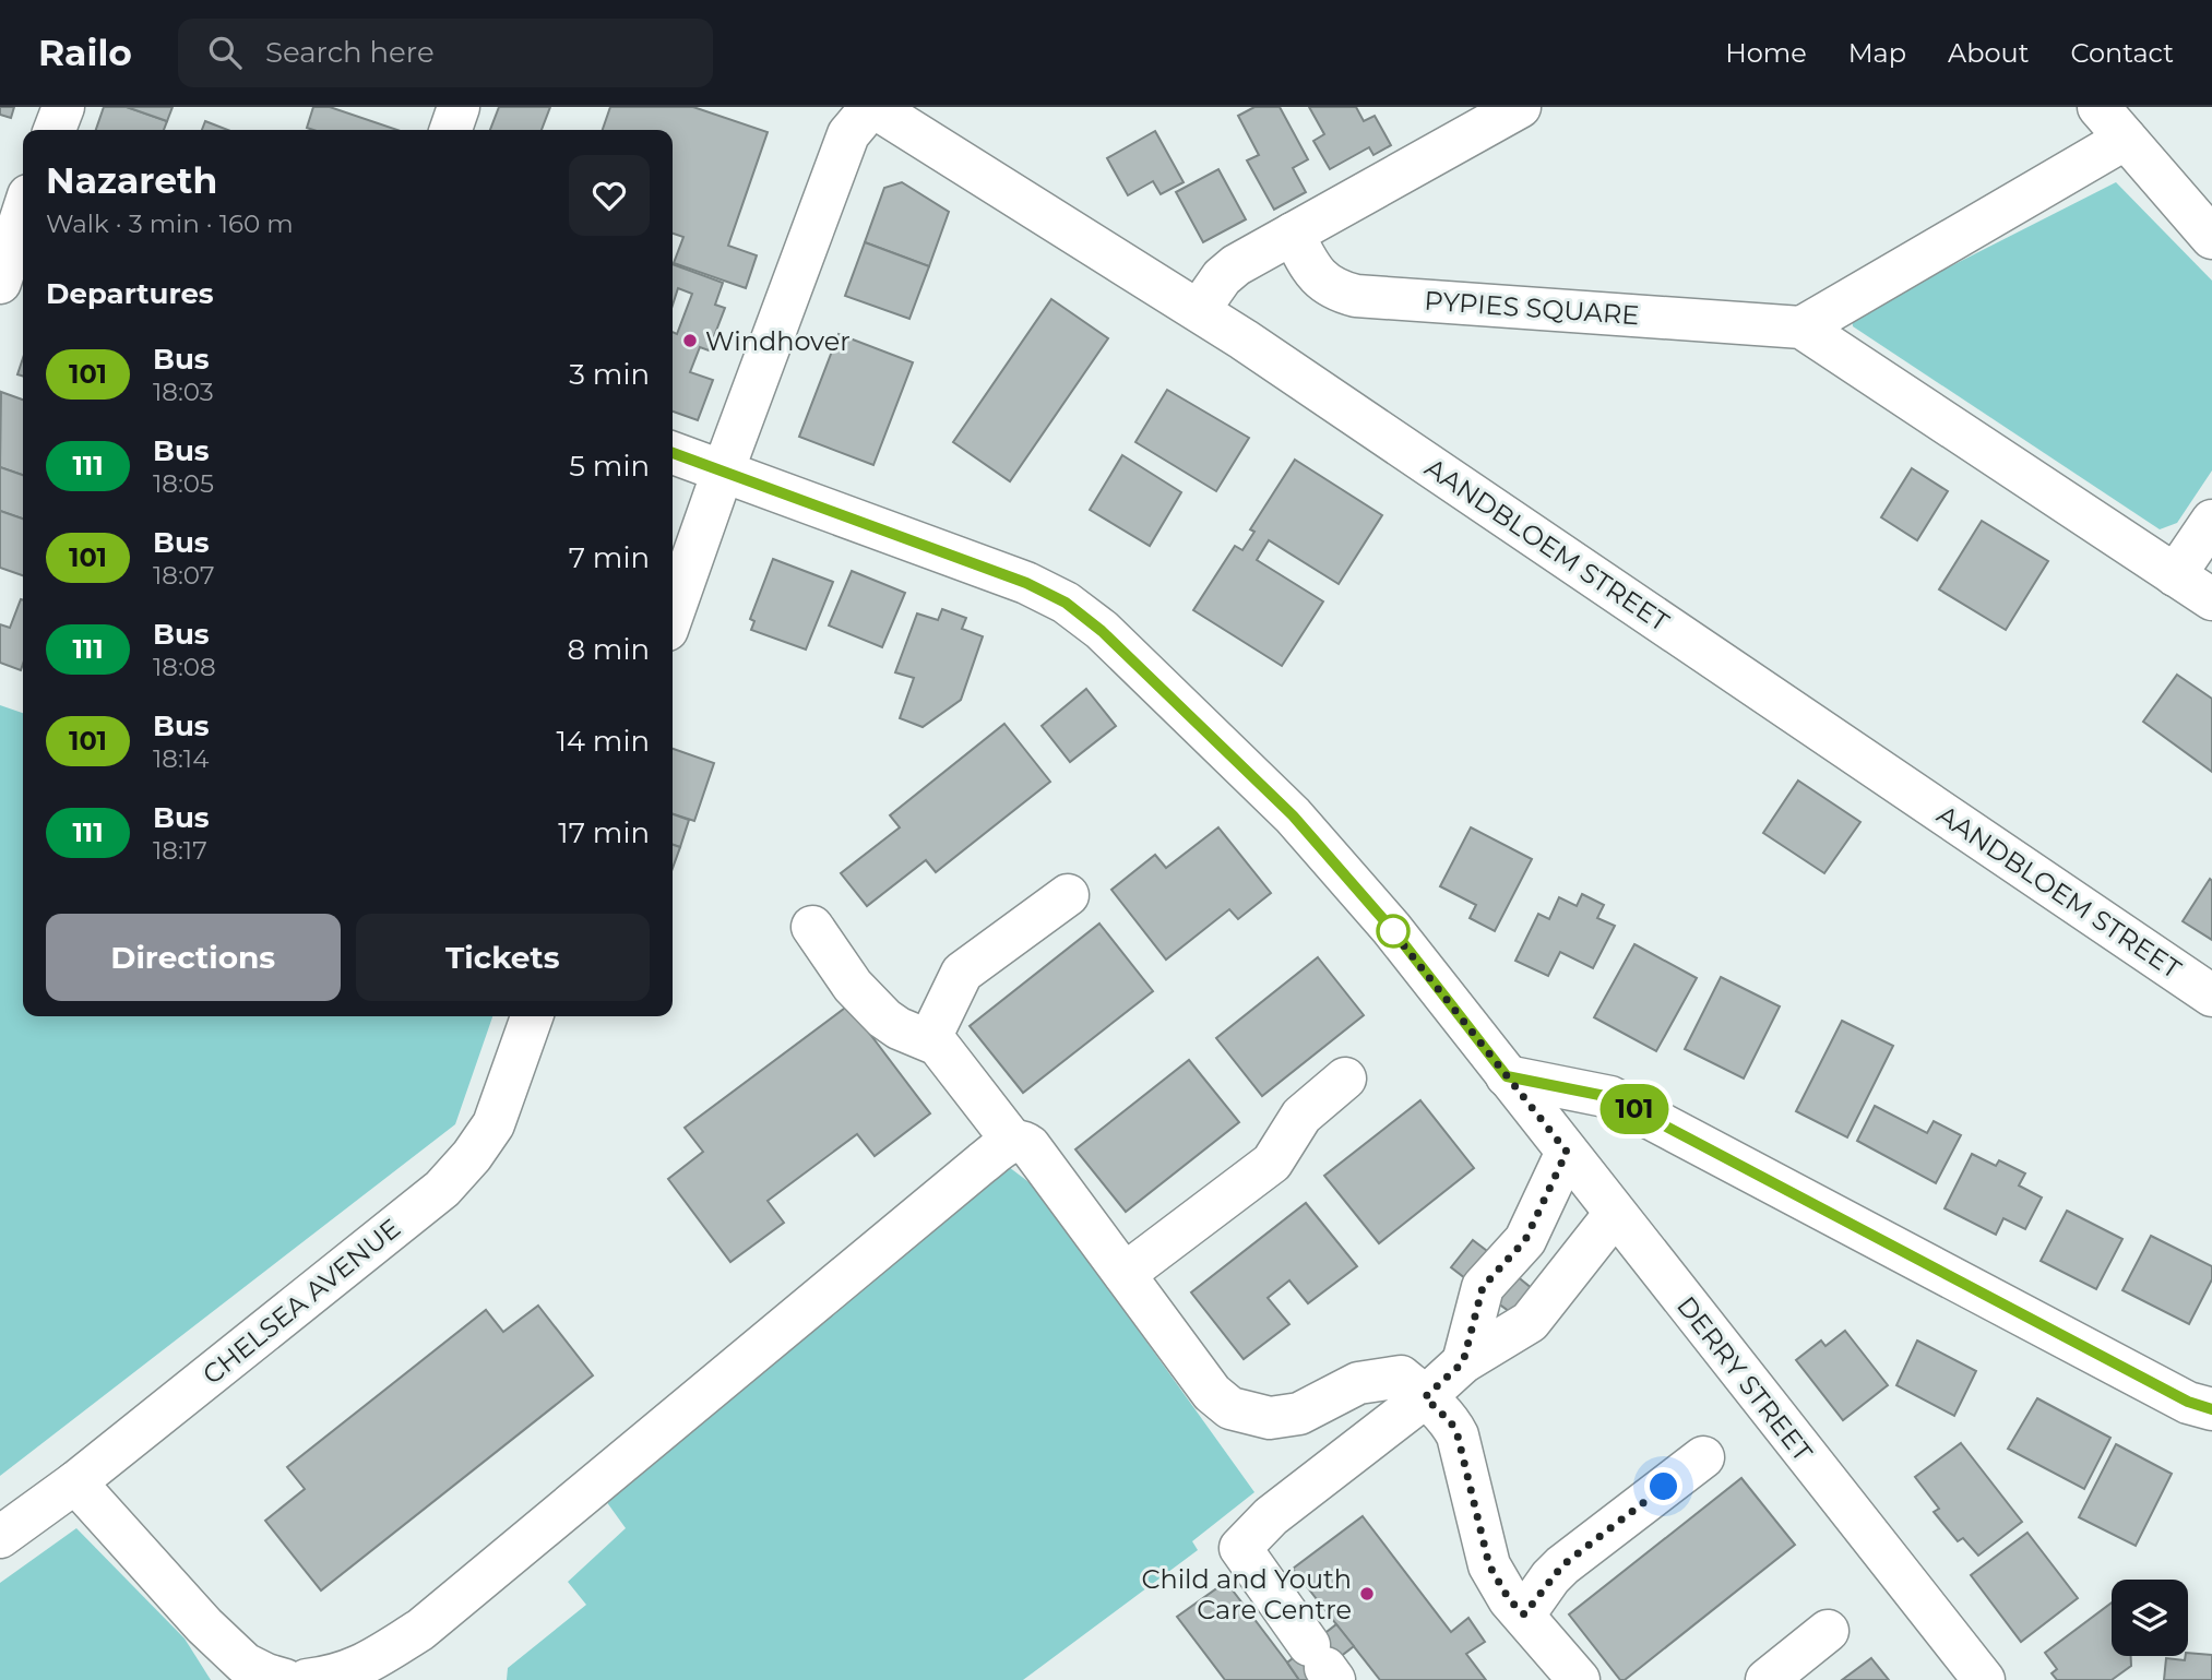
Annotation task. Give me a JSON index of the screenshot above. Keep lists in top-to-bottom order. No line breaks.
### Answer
{"streets":{"street":["PYPIES SQUARE","AANDBLOEM STREET","CHELSEA AVENUE","DERRY STREET"]},"places":["Windhover","Child and Youth Care Centre"],"lines":["bus line 101"],"page":{"header":"Railo","search":"Search here","nav":["Home","Map","About","Contact"],"on_map":"101","heading":[["Nazareth","Walk · 3 min · 160 m"],"Departures"],"list":[{"mark":"101","name":"Bus","note":"18:03","value":"3 min"},{"mark":"111","name":"Bus","note":"18:05","value":"5 min"},{"mark":"101","name":"Bus","note":"18:07","value":"7 min"},{"mark":"111","name":"Bus","note":"18:08","value":"8 min"},{"mark":"101","name":"Bus","note":"18:14","value":"14 min"},{"mark":"111","name":"Bus","note":"18:17","value":"17 min"}],"buttons":["Directions","Tickets"]}}
